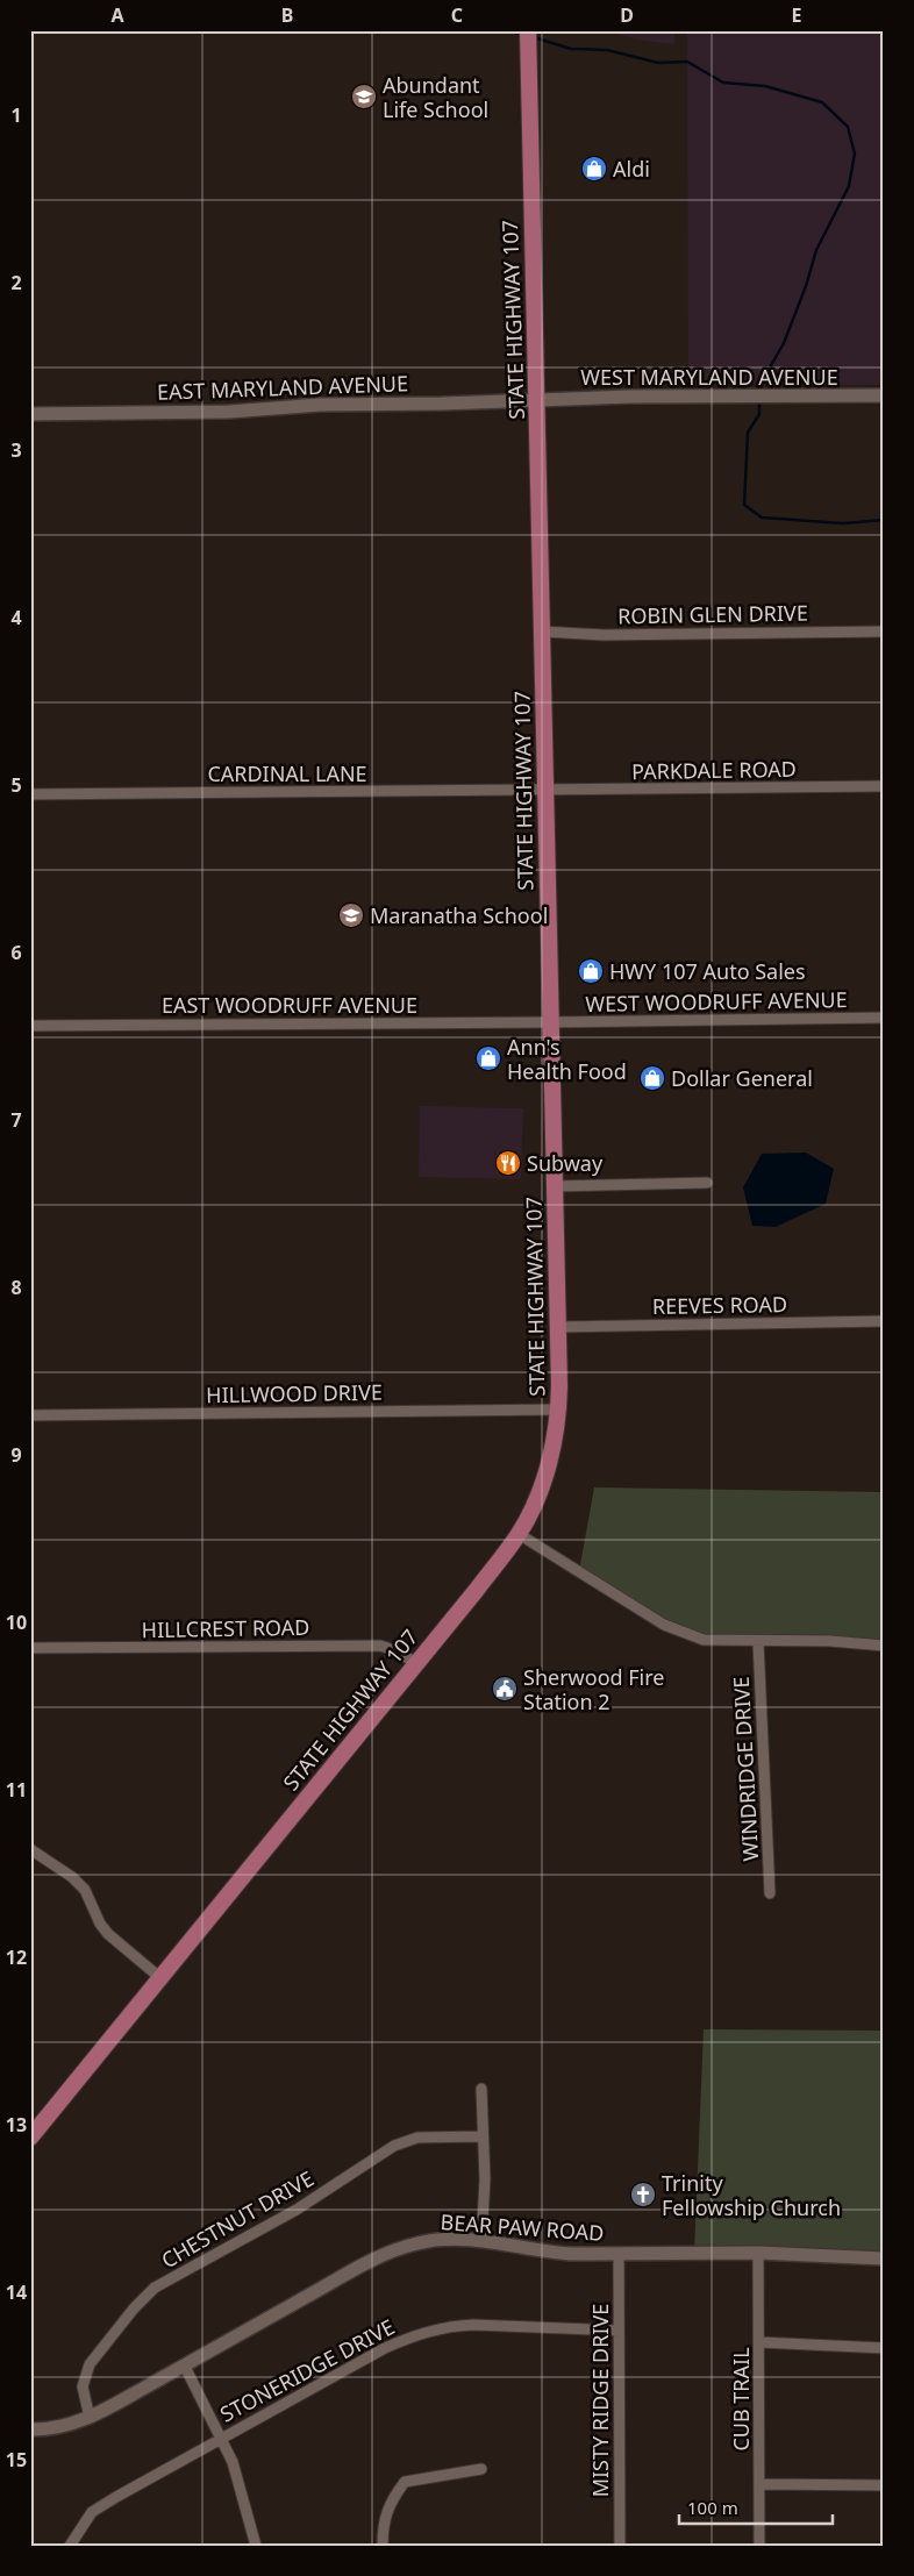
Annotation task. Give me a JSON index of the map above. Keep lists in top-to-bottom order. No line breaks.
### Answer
{"streets":{"main road":["STATE HIGHWAY 107"],"street":["WEST MARYLAND AVENUE","EAST MARYLAND AVENUE","ROBIN GLEN DRIVE","PARKDALE ROAD","CARDINAL LANE","WEST WOODRUFF AVENUE","EAST WOODRUFF AVENUE","REEVES ROAD","HILLWOOD DRIVE","HILLCREST ROAD","WINDRIDGE DRIVE","CHESTNUT DRIVE","BEAR PAW ROAD","STONERIDGE DRIVE","CUB TRAIL","MISTY RIDGE DRIVE"]},"crossings":[["STATE HIGHWAY 107","WEST MARYLAND AVENUE"],["STATE HIGHWAY 107","EAST MARYLAND AVENUE"],["STATE HIGHWAY 107","ROBIN GLEN DRIVE"],["STATE HIGHWAY 107","PARKDALE ROAD"],["STATE HIGHWAY 107","CARDINAL LANE"],["STATE HIGHWAY 107","WEST WOODRUFF AVENUE"],["STATE HIGHWAY 107","EAST WOODRUFF AVENUE"],["STATE HIGHWAY 107","REEVES ROAD"],["STATE HIGHWAY 107","HILLWOOD DRIVE"],["STATE HIGHWAY 107","HILLCREST ROAD"],["WEST MARYLAND AVENUE","EAST MARYLAND AVENUE"],["PARKDALE ROAD","CARDINAL LANE"],["WEST WOODRUFF AVENUE","EAST WOODRUFF AVENUE"],["CHESTNUT DRIVE","BEAR PAW ROAD"],["BEAR PAW ROAD","CUB TRAIL"],["BEAR PAW ROAD","MISTY RIDGE DRIVE"],["STONERIDGE DRIVE","MISTY RIDGE DRIVE"]],"places":{"school or university":["Abundant Life School","Maranatha School"],"shop":["Aldi","HWY 107 Auto Sales","Ann's Health Food","Dollar General"],"restaurant":["Subway"],"public building":["Sherwood Fire Station 2"],"church":["Trinity Fellowship Church"]},"scale_bar":"100 m","grid":{"columns":["A","B","C","D","E"],"rows":["1","2","3","4","5","6","7","8","9","10","11","12","13","14","15"]}}
